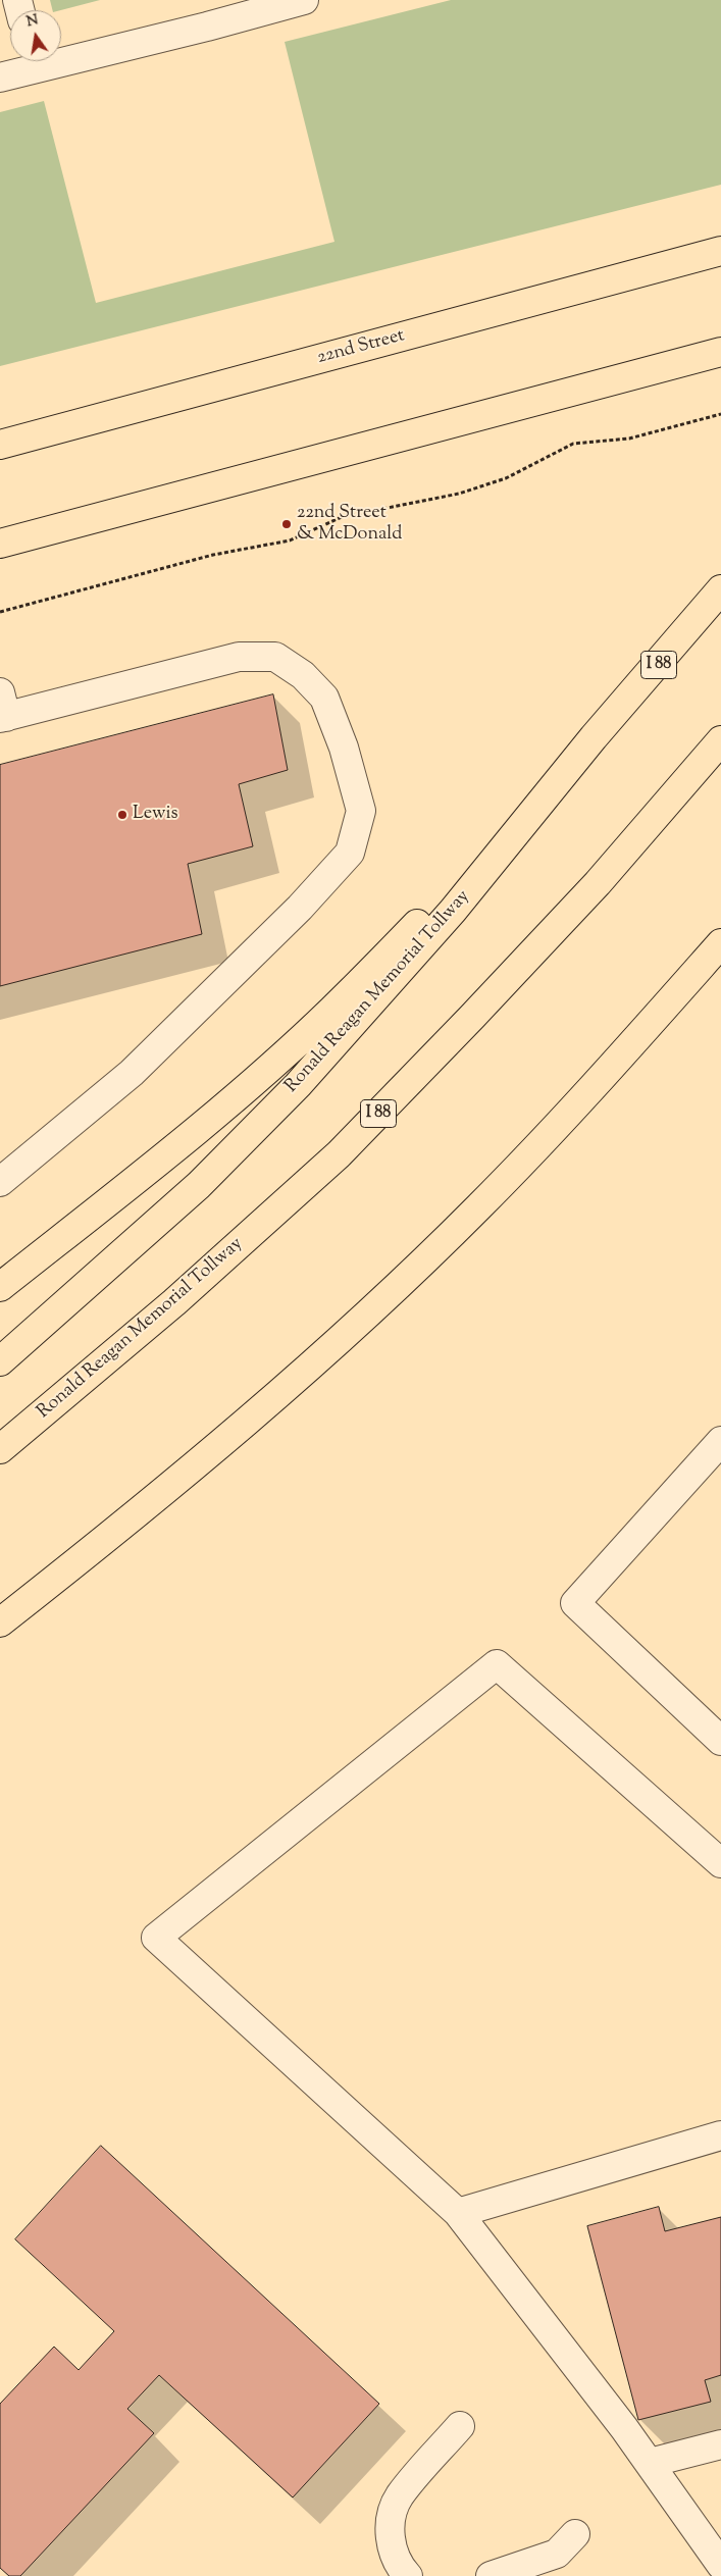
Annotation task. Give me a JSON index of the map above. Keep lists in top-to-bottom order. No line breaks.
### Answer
{"streets":{"main road":["22nd Street","I 88","Ronald Reagan Memorial Tollway"]},"places":["22nd Street & McDonald","Lewis"],"north":"top"}
